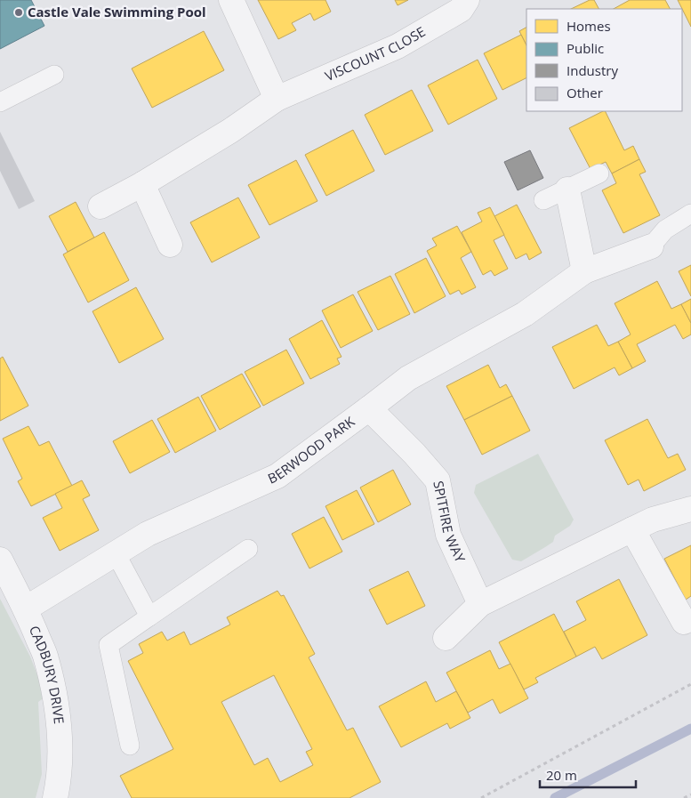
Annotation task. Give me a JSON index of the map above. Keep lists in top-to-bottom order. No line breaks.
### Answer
{"streets":{"street":["VISCOUNT CLOSE","BERWOOD PARK","SPITFIRE WAY","CADBURY DRIVE"]},"crossings":[["BERWOOD PARK","SPITFIRE WAY"],["BERWOOD PARK","CADBURY DRIVE"]],"places":["Castle Vale Swimming Pool"],"legend":["Homes","Public","Industry","Other"],"scale_bar":"20 m"}
